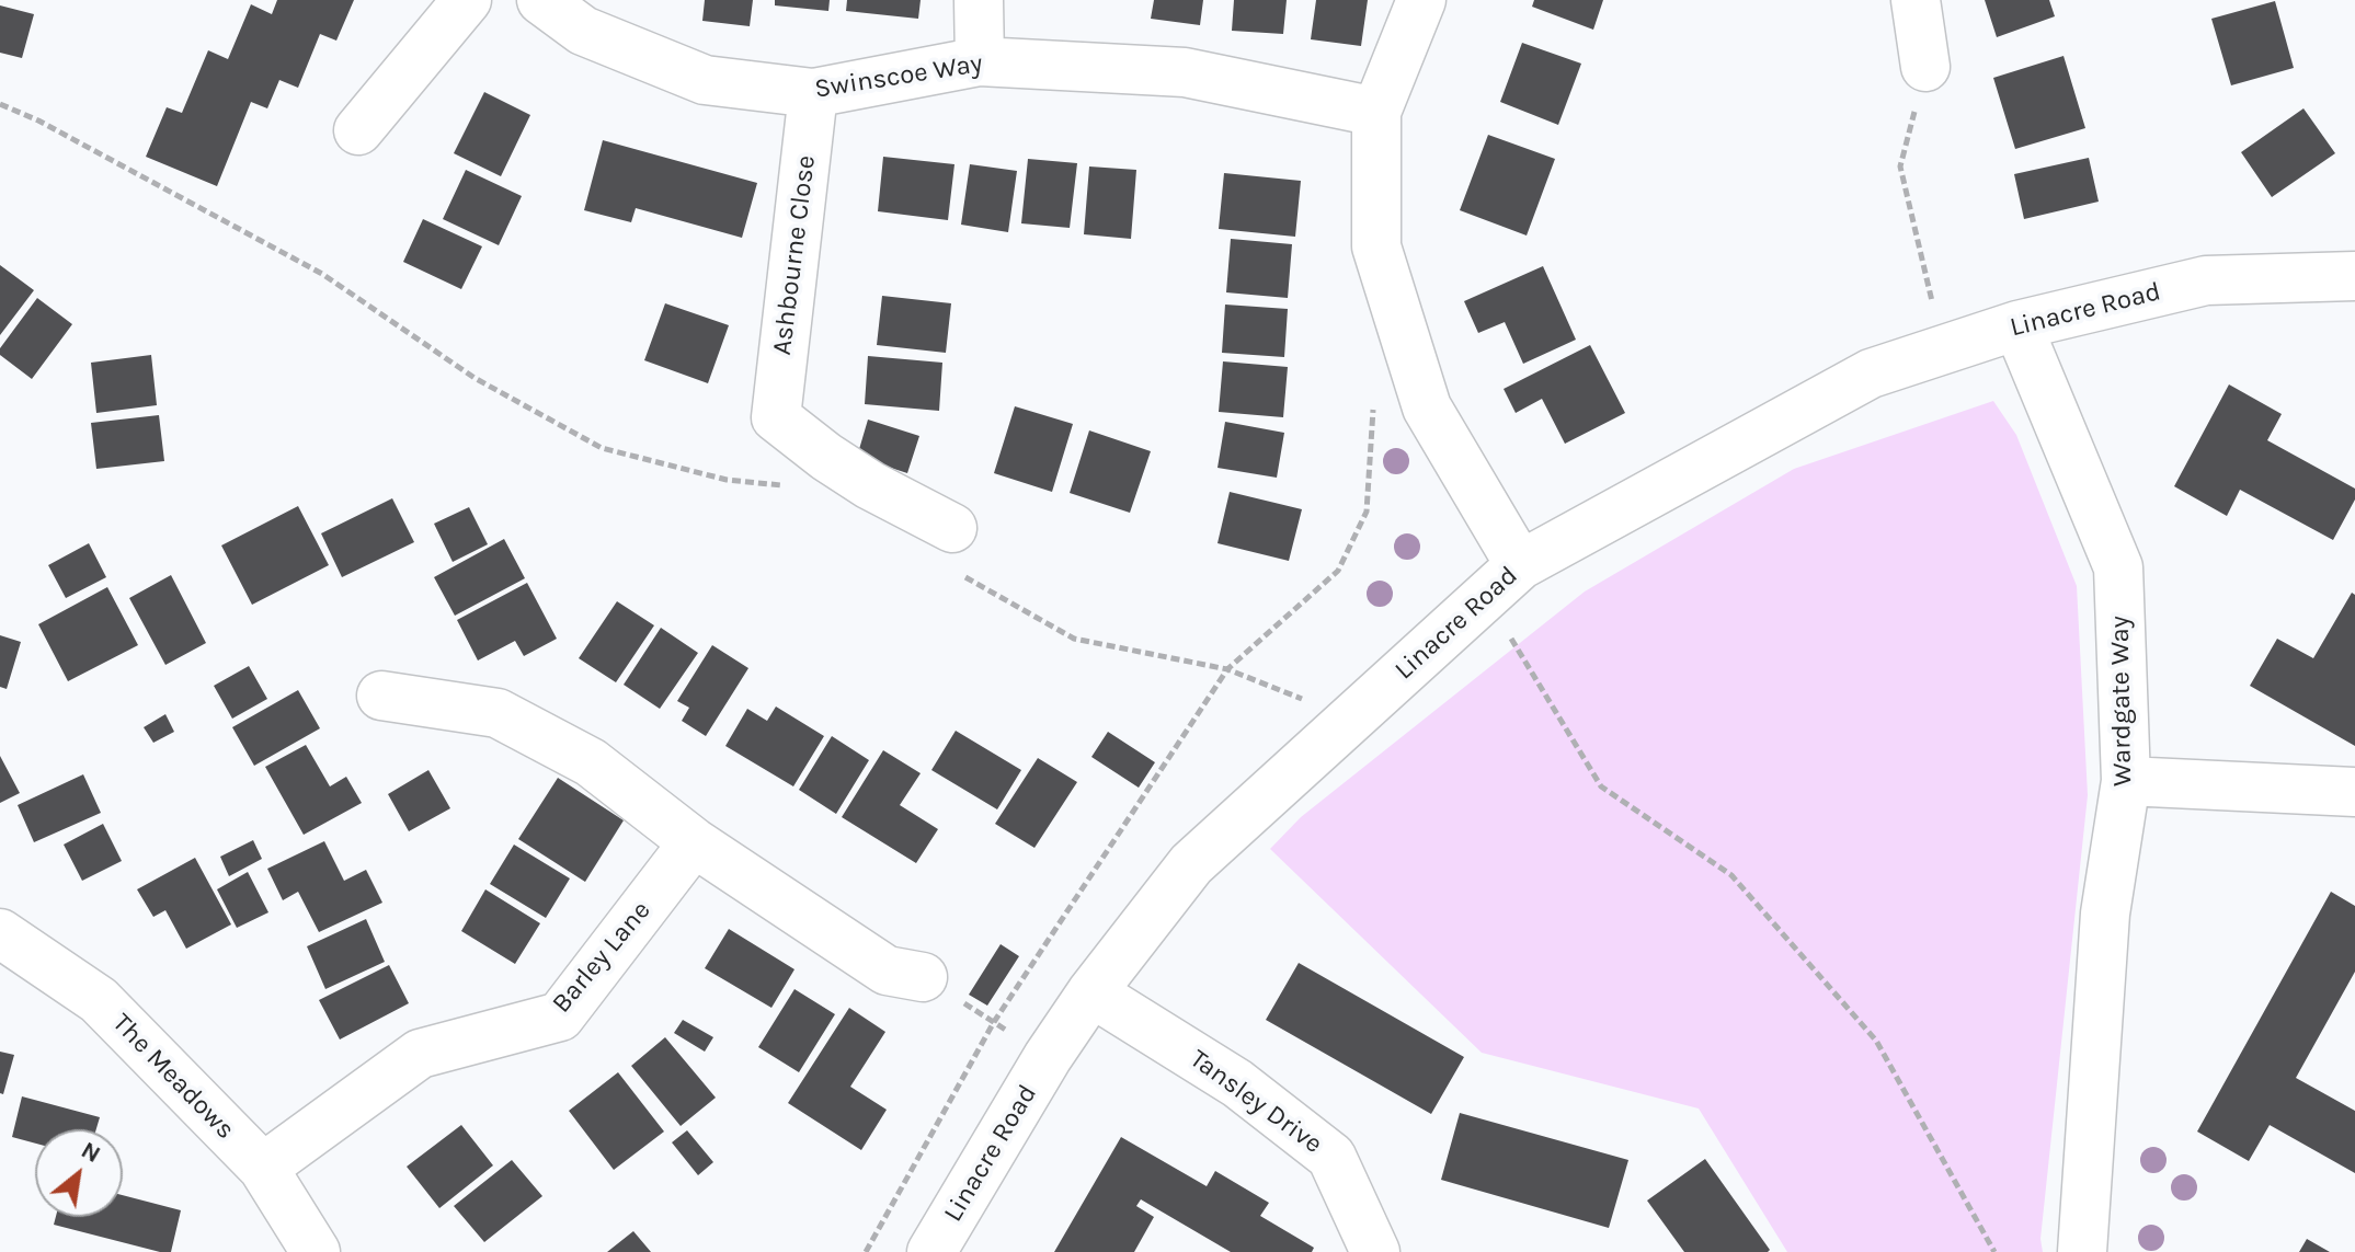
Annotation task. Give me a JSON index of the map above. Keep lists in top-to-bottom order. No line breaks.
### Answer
{"streets":{"street":["Swinscoe Way","Ashbourne Close","Linacre Road","Wardgate Way","Barley Lane","The Meadows","Tansley Drive"]},"crossings":[["Swinscoe Way","Ashbourne Close"],["Linacre Road","Wardgate Way"],["Linacre Road","Tansley Drive"],["Barley Lane","The Meadows"]],"north":"top right"}
